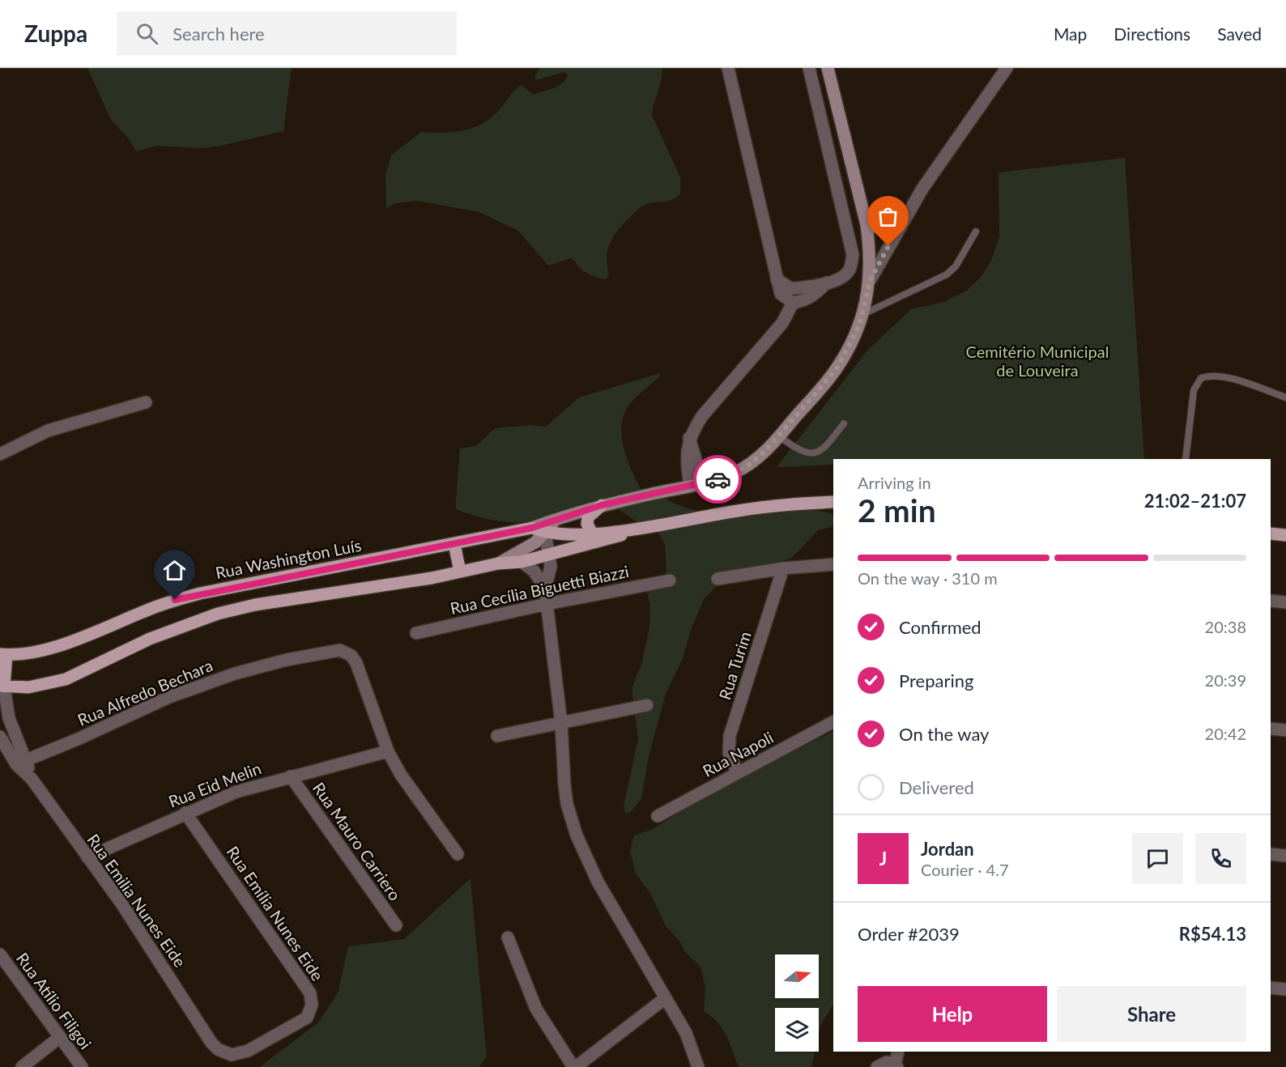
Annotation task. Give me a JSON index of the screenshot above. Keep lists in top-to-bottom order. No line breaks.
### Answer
{"streets":{"main road":["Rua Washington Luís"],"street":["Rua Cecília Biguetti Biazzi","Rua Turim","Rua Alfredo Bechara","Rua Napoli","Rua Eid Melin","Rua Mauro Carriero","Rua Emilia Nunes Eide","Rua Emília Nunes Eide","Rua Atílio Filigoi"]},"crossings":[["Rua Turim","Rua Napoli"],["Rua Alfredo Bechara","Rua Eid Melin"],["Rua Alfredo Bechara","Rua Emilia Nunes Eide"],["Rua Eid Melin","Rua Mauro Carriero"],["Rua Eid Melin","Rua Emilia Nunes Eide"],["Rua Eid Melin","Rua Emília Nunes Eide"],["Rua Emilia Nunes Eide","Rua Emília Nunes Eide"]],"parks":["Cemitério Municipal de Louveira"],"north":"right","page":{"header":"Zuppa","search":"Search here","nav":["Map","Directions","Saved"],"heading":["2 min","Arriving in","21:02–21:07"],"panel":["Jordan","Courier · 4.7","Order #2039","R$54.13"],"bar":"On the way · 310 m","list":[["Confirmed","20:38"],["Preparing","20:39"],["On the way","20:42"],"Delivered"],"round":"J","buttons":["Help","Share"]}}
